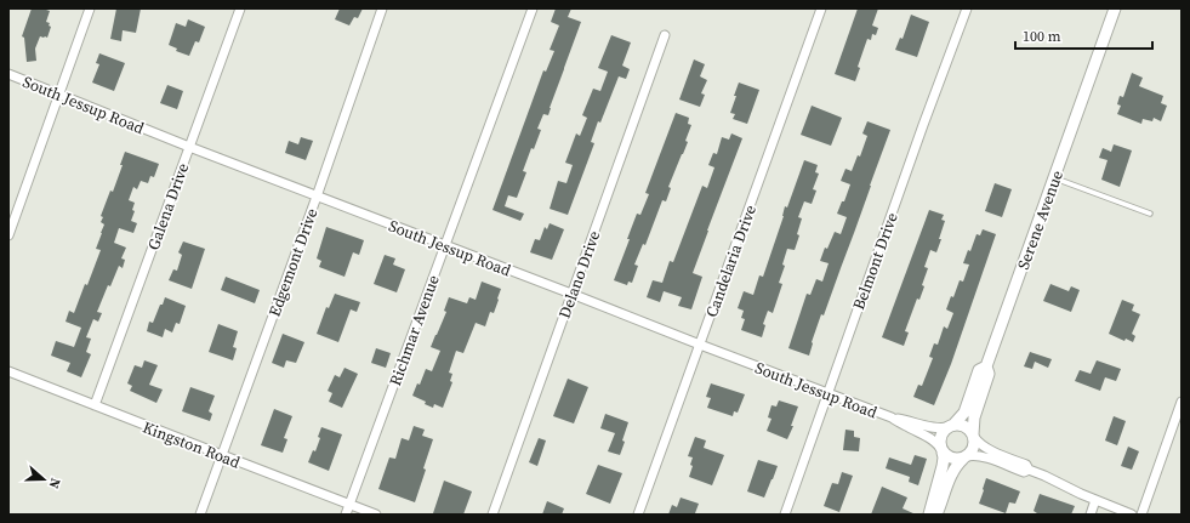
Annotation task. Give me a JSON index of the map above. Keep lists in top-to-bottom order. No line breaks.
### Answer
{"streets":{"street":["South Jessup Road","Galena Drive","Serene Avenue","Candelaria Drive","Belmont Drive","Edgemont Drive","Delano Drive","Richmar Avenue","Kingston Road"]},"crossings":[["South Jessup Road","Galena Drive"],["South Jessup Road","Serene Avenue"],["South Jessup Road","Candelaria Drive"],["South Jessup Road","Belmont Drive"],["South Jessup Road","Edgemont Drive"],["South Jessup Road","Delano Drive"],["South Jessup Road","Richmar Avenue"],["Galena Drive","Kingston Road"],["Edgemont Drive","Kingston Road"],["Richmar Avenue","Kingston Road"]],"scale_bar":"100 m","north":"right"}
